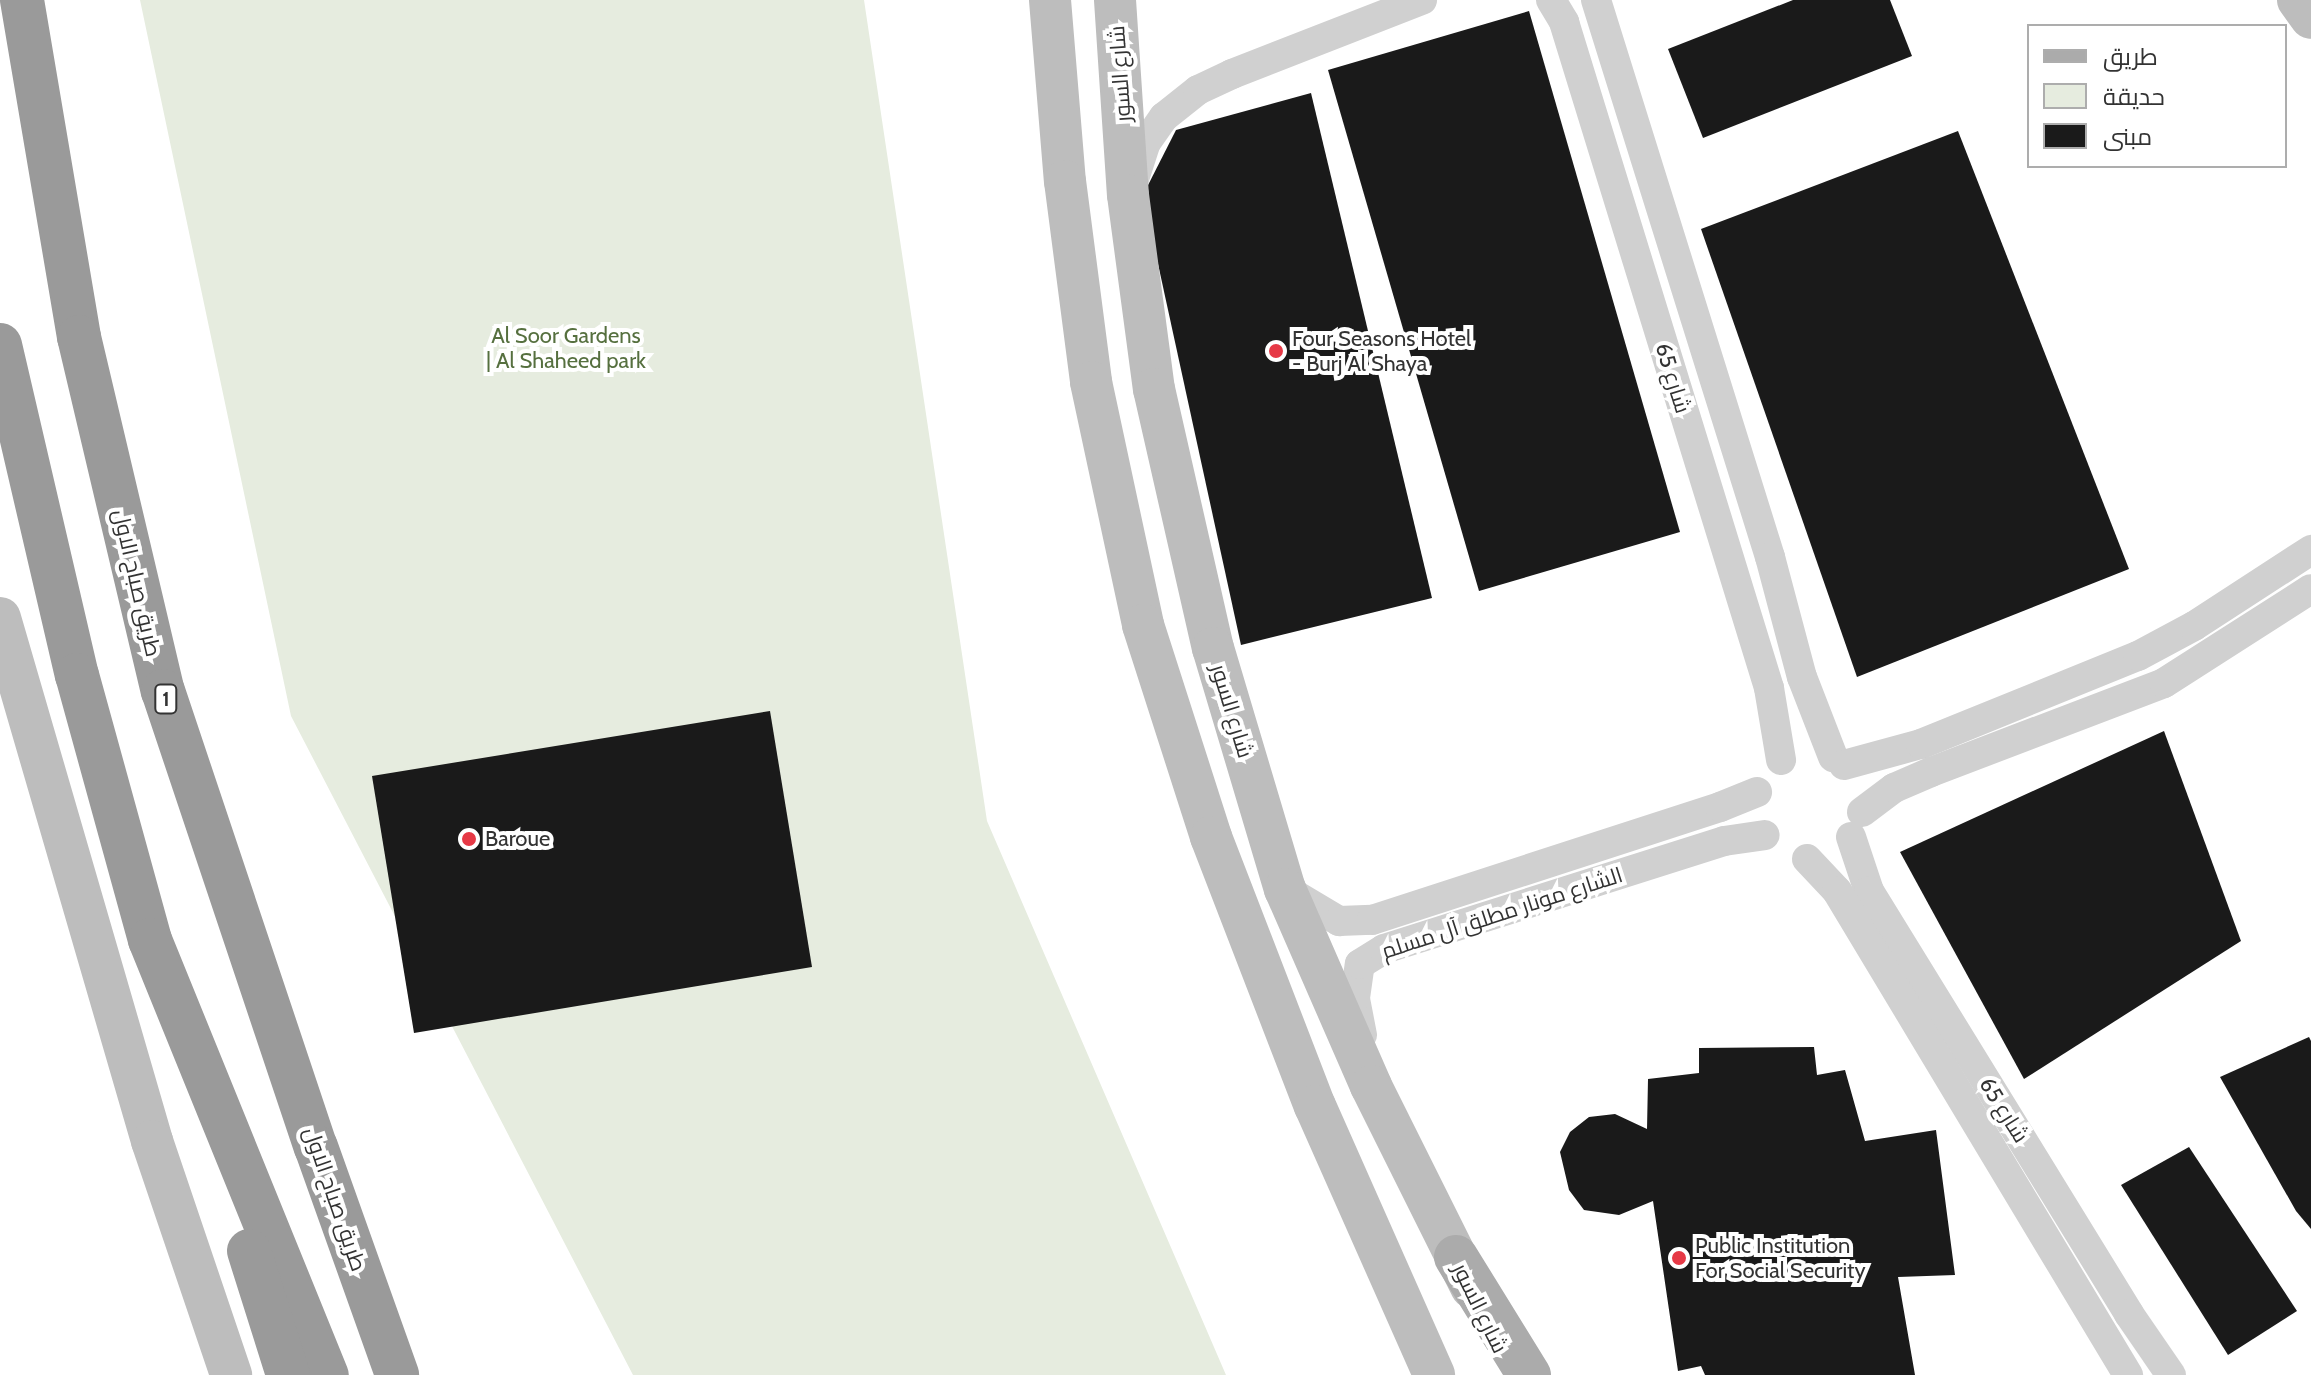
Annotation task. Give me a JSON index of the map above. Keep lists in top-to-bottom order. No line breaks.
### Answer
{"streets":{"highway":["طريق صباح الاول","1"],"main road":["شارع السور"],"street":["شارع 65","الشارع مونار مطلق آل مسلم"]},"crossings":[["شارع السور","الشارع مونار مطلق آل مسلم"],["شارع 65","الشارع مونار مطلق آل مسلم"]],"parks":["Al Soor Gardens | Al Shaheed park"],"places":["Four Seasons Hotel - Burj Al Shaya","Baroue","Public Institution For Social Security"],"legend":["طريق","حديقة","مبنى"]}
